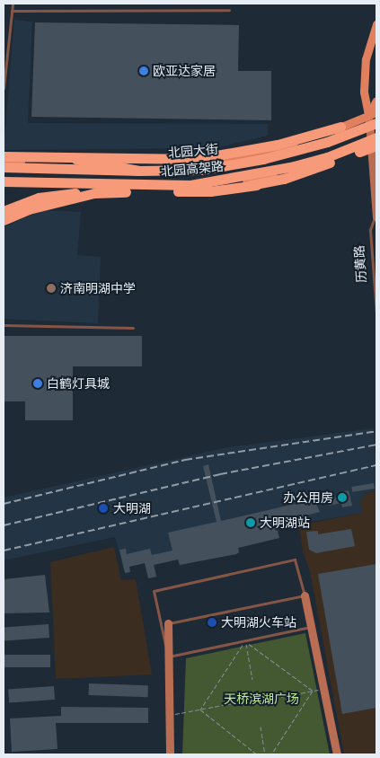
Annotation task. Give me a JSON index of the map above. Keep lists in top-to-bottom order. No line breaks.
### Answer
{"streets":{"highway":["北园高架路"],"main road":["北园大街","历黄路"]},"crossings":[["北园大街","历黄路"],["北园高架路","历黄路"]],"parks":["天桥滨湖广场"],"places":["欧亚达家居","济南明湖中学","白鹤灯具城","办公用房","大明湖","大明湖站","大明湖火车站"]}
